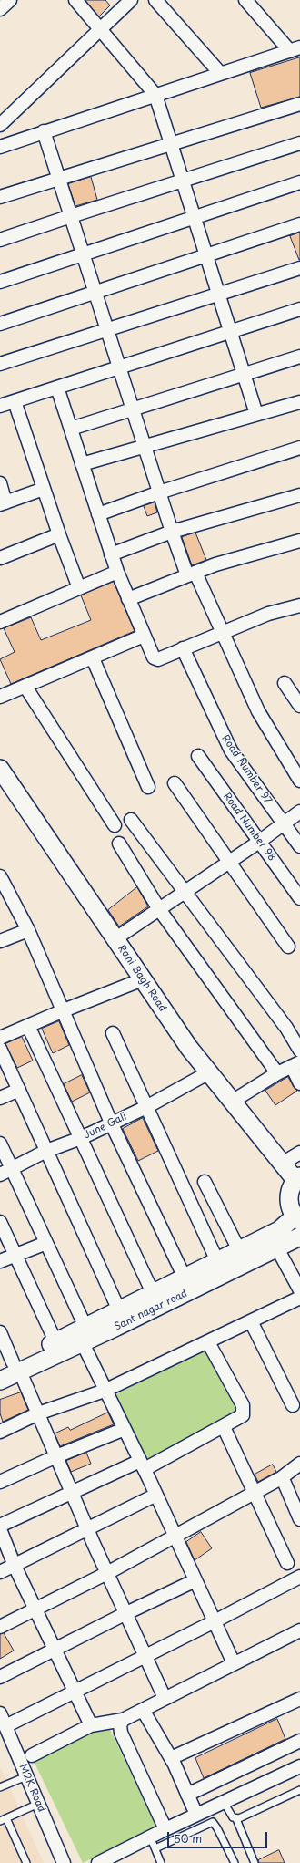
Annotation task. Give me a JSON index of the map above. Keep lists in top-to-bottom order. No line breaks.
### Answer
{"streets":{"street":["Road Number 97","Road Number 98","Rani Bagh Road","June Gali","Sant nagar road","M2K Road"]},"crossings":[["Rani Bagh Road","June Gali"]],"scale_bar":"50 m"}
